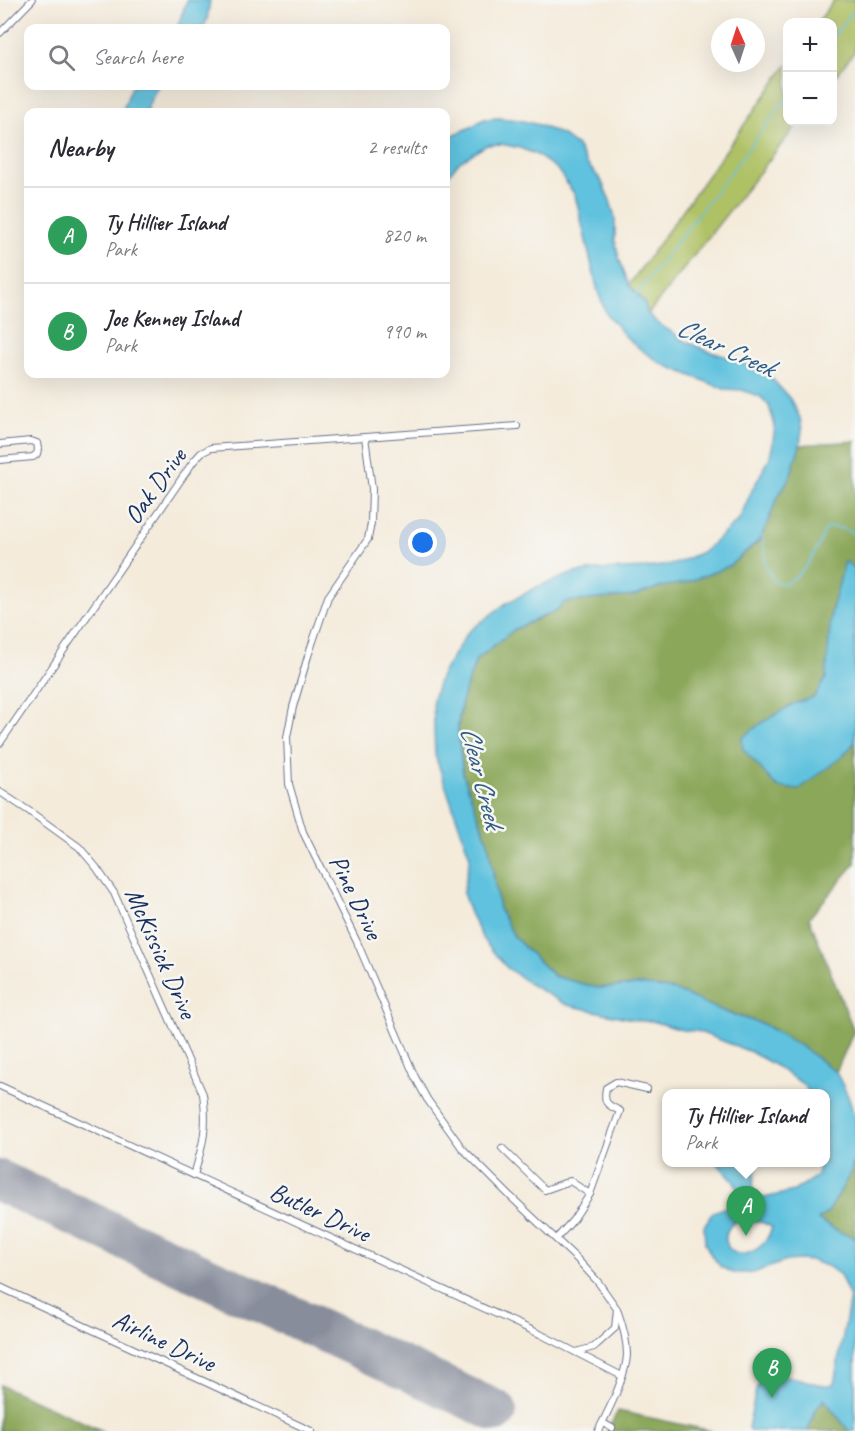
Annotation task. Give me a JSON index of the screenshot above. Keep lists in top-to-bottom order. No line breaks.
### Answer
{"streets":{"street":["Oak Drive","Pine Drive","McKissick Drive","Butler Drive","Airline Drive"]},"crossings":[["Oak Drive","Pine Drive"],["Pine Drive","Butler Drive"],["McKissick Drive","Butler Drive"]],"water":["Clear Creek"],"north":"top","page":{"map_buttons":["+","−"],"search":"Search here","heading":["Nearby","2 results"],"list":[{"mark":"A","name":"Ty Hillier Island","note":"Park","value":"820 m"},{"mark":"B","name":"Joe Kenney Island","note":"Park","value":"990 m"}],"popup":["Ty Hillier Island","Park"],"pins":["A","B"]}}
